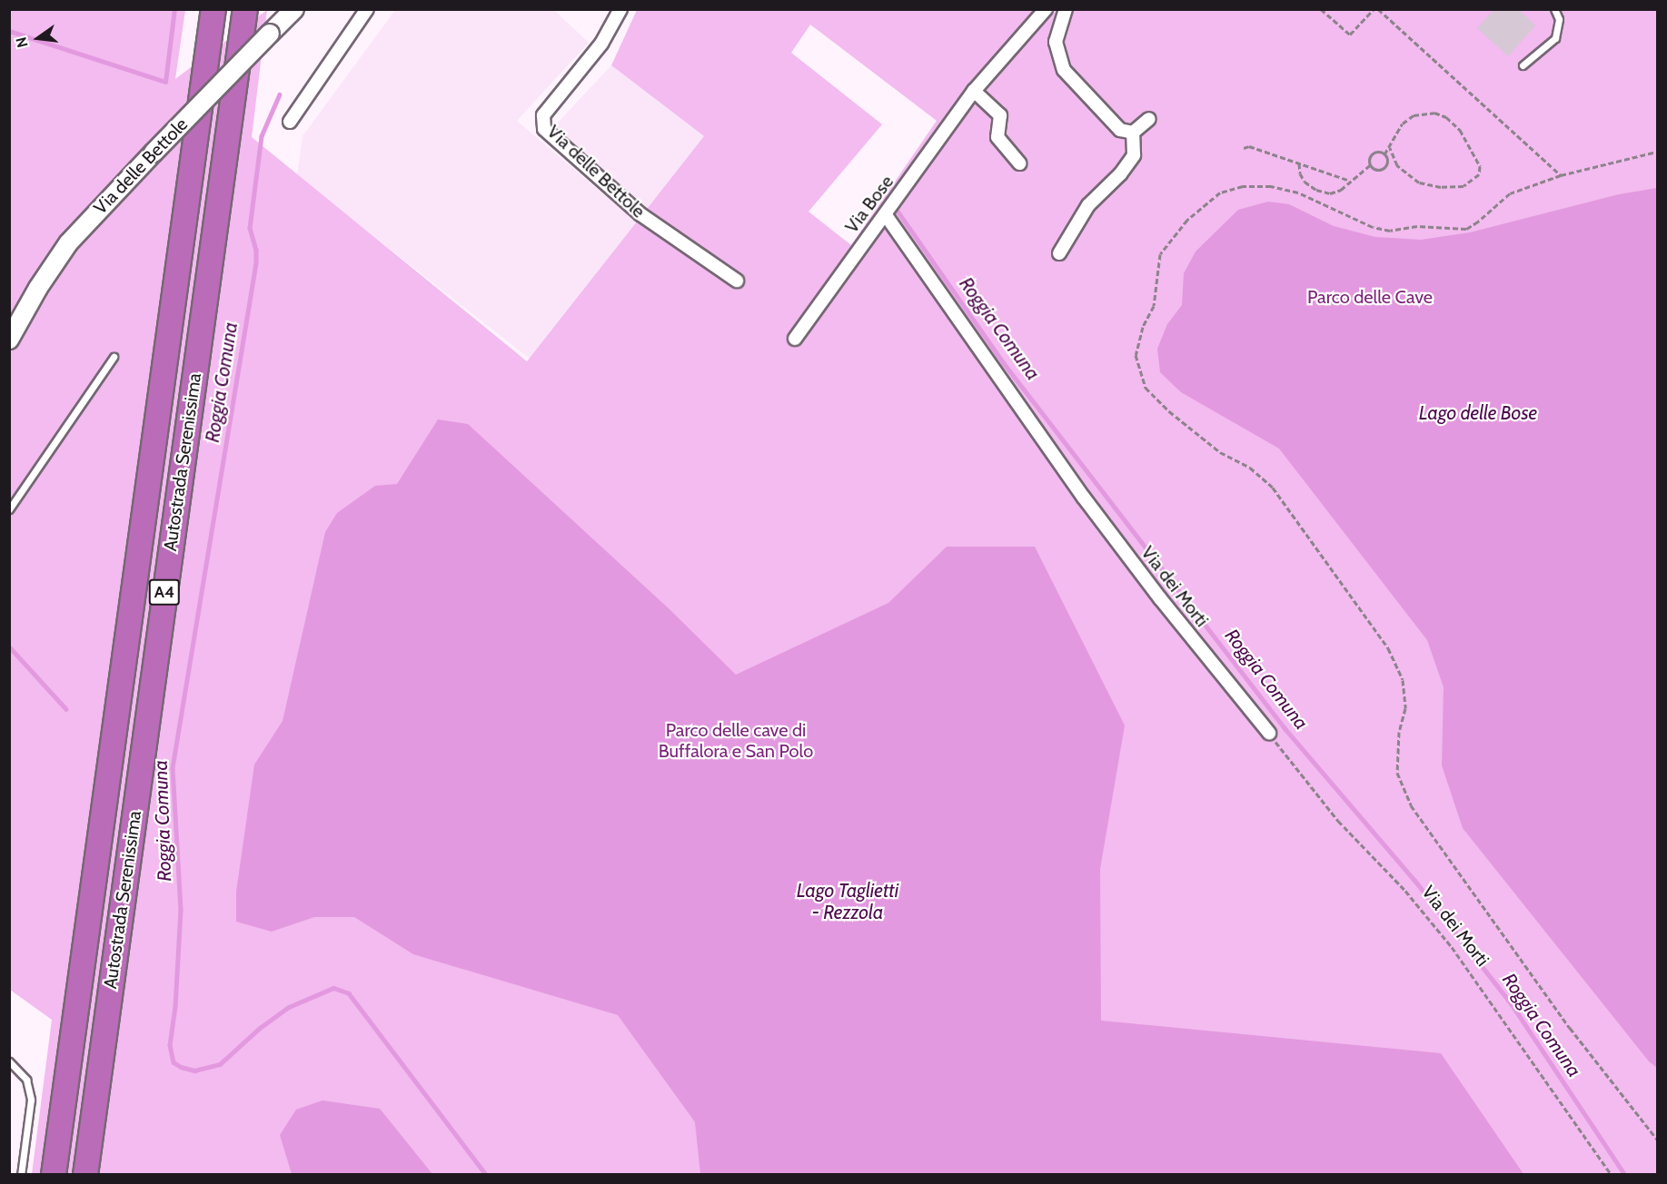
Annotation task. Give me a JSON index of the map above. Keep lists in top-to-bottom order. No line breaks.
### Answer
{"streets":{"highway":["Autostrada Serenissima","A4"],"main road":["Via delle Bettole"],"street":["Via Bose","Via dei Morti"]},"crossings":[["Via Bose","Via dei Morti"]],"water":["Roggia Comuna","Lago delle Bose","Lago Taglietti - Rezzola"],"parks":["Parco delle Cave","Parco delle cave di Buffalora e San Polo"],"north":"left"}
